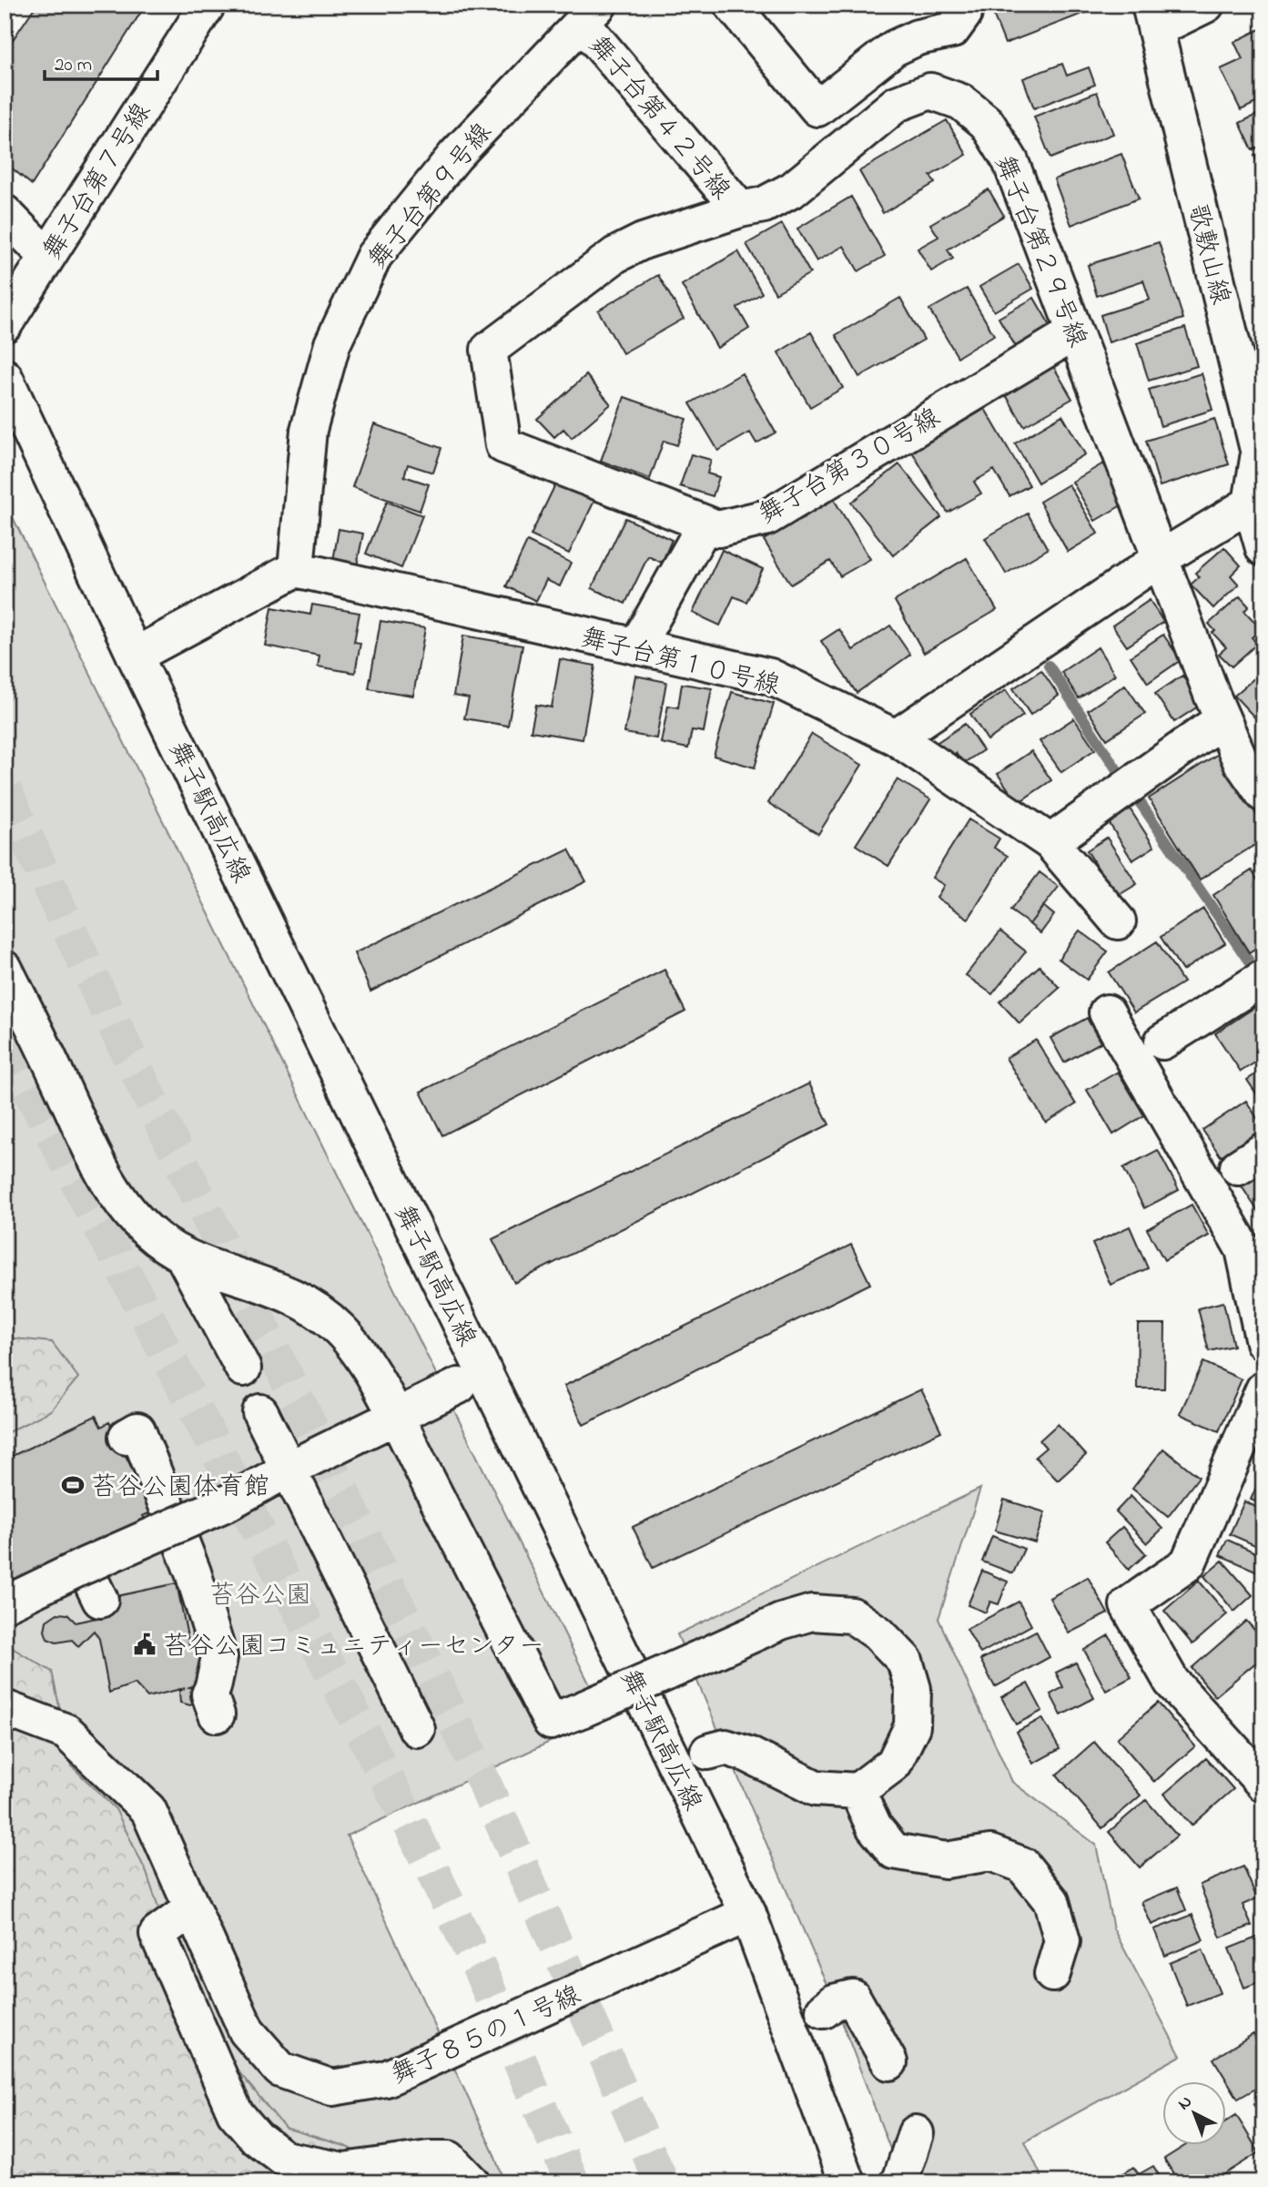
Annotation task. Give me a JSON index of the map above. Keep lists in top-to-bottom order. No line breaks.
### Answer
{"streets":{"street":["舞子台第４２号線","舞子台第７号線","舞子台第９号線","舞子台第２９号線","歌敷山線","舞子台第３０号線","舞子台第１０号線","舞子駅高広線","舞子８５の１号線"]},"crossings":[["舞子台第４２号線","舞子台第９号線"],["舞子台第４２号線","舞子台第２９号線"],["舞子台第９号線","舞子台第１０号線"],["舞子台第２９号線","舞子台第３０号線"],["舞子駅高広線","舞子８５の１号線"]],"parks":["苔谷公園"],"places":{"sports":["苔谷公園体育館"],"public building":["苔谷公園コミュニティーセンター"]},"scale_bar":"20 m","north":"top left"}
